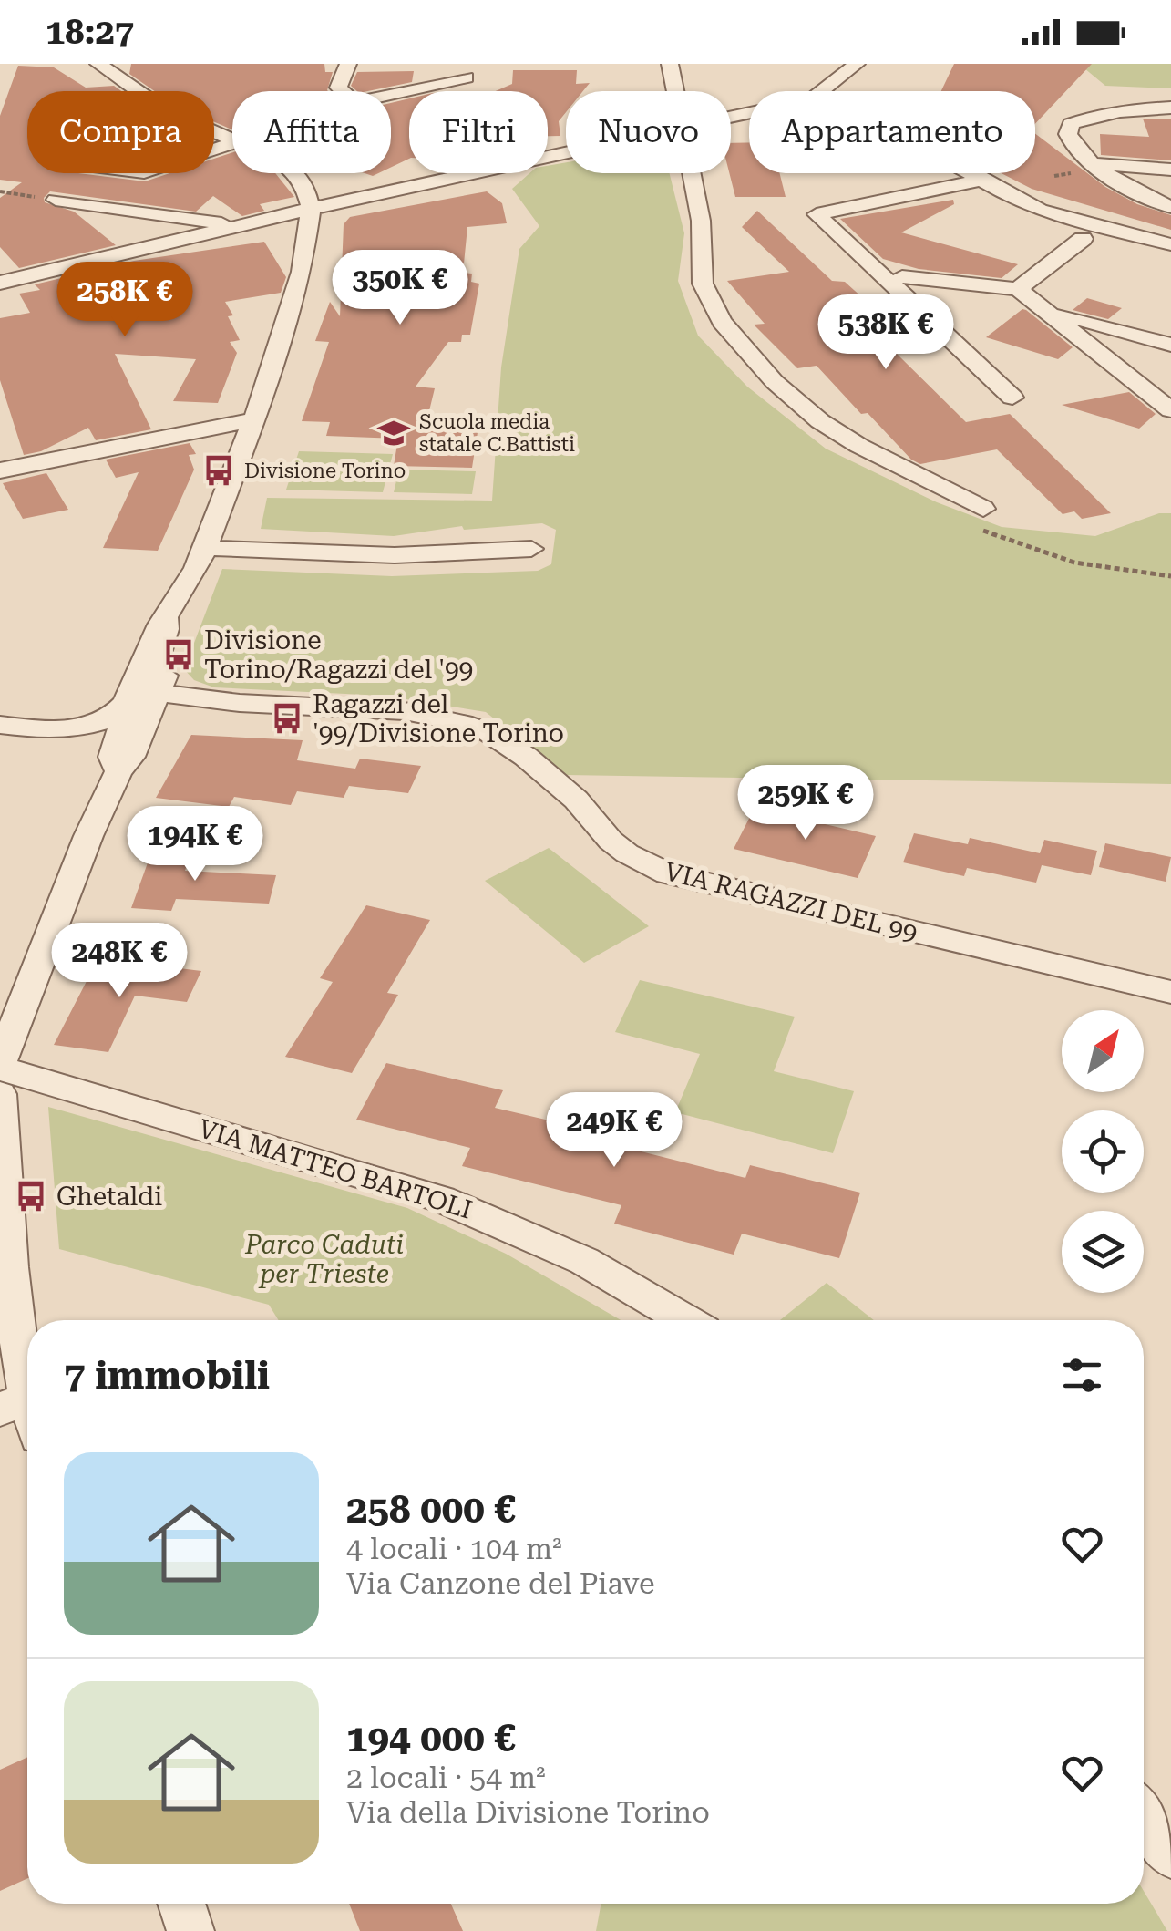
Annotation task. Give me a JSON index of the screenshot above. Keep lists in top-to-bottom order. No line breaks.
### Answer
{"streets":{"street":["VIA RAGAZZI DEL 99","VIA MATTEO BARTOLI"]},"parks":["Parco Caduti per Trieste"],"places":{"school or university":["Scuola media statale C.Battisti"],"bus stop":["Divisione Torino","Divisione Torino/Ragazzi del '99","Ragazzi del '99/Divisione Torino","Ghetaldi"]},"north":"top right","page":{"status":"18:27","chip":["Compra","Affitta","Filtri","Nuovo","Appartamento"],"price":["350K €","258K €","538K €","259K €","194K €","248K €","249K €"],"heading":"7 immobili","list":[{"name":"258 000 €","note":"4 locali · 104 m² · Via Canzone del Piave"},{"name":"194 000 €","note":"2 locali · 54 m² · Via della Divisione Torino"}]}}
